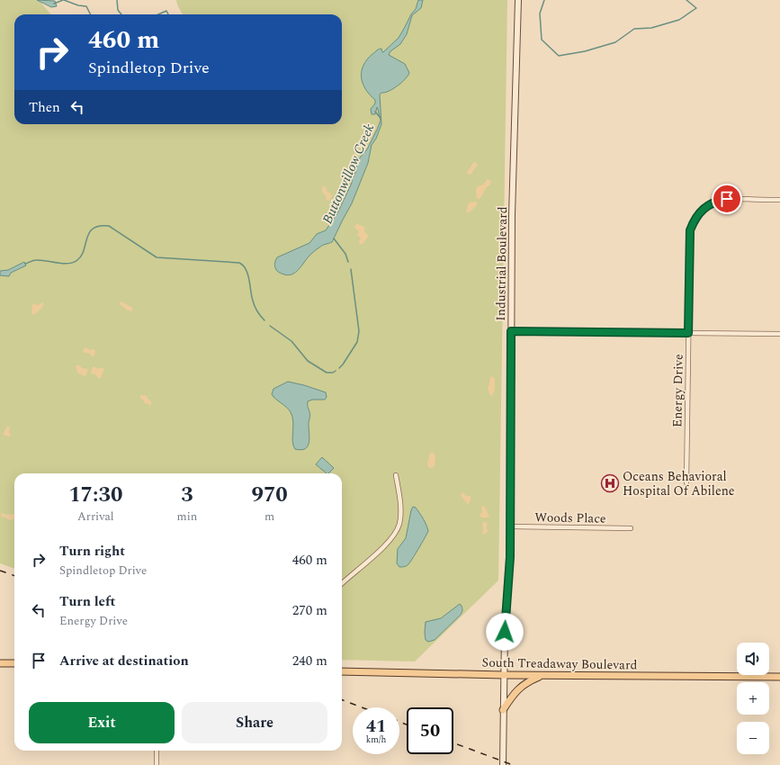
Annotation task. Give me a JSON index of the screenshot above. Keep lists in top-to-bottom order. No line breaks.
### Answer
{"streets":{"main road":["Industrial Boulevard","South Treadaway Boulevard"],"street":["Energy Drive","Woods Place"]},"crossings":[["Industrial Boulevard","Woods Place"],["Industrial Boulevard","South Treadaway Boulevard"]],"water":["Buttonwillow Creek"],"places":{"hospital":["Oceans Behavioral Hospital Of Abilene"]},"page":{"turn":["460 m","Spindletop Drive"],"then":"Then","eta":["17:30","Arrival","3","min","970","m"],"list":[{"name":"Turn right","note":"Spindletop Drive","value":"460 m"},{"name":"Turn left","note":"Energy Drive","value":"270 m"},{"name":"Arrive at destination","value":"240 m"}],"map_buttons":["+","−"],"buttons":["Exit","Share"],"speed":"41 km/h","limit":"50"}}
